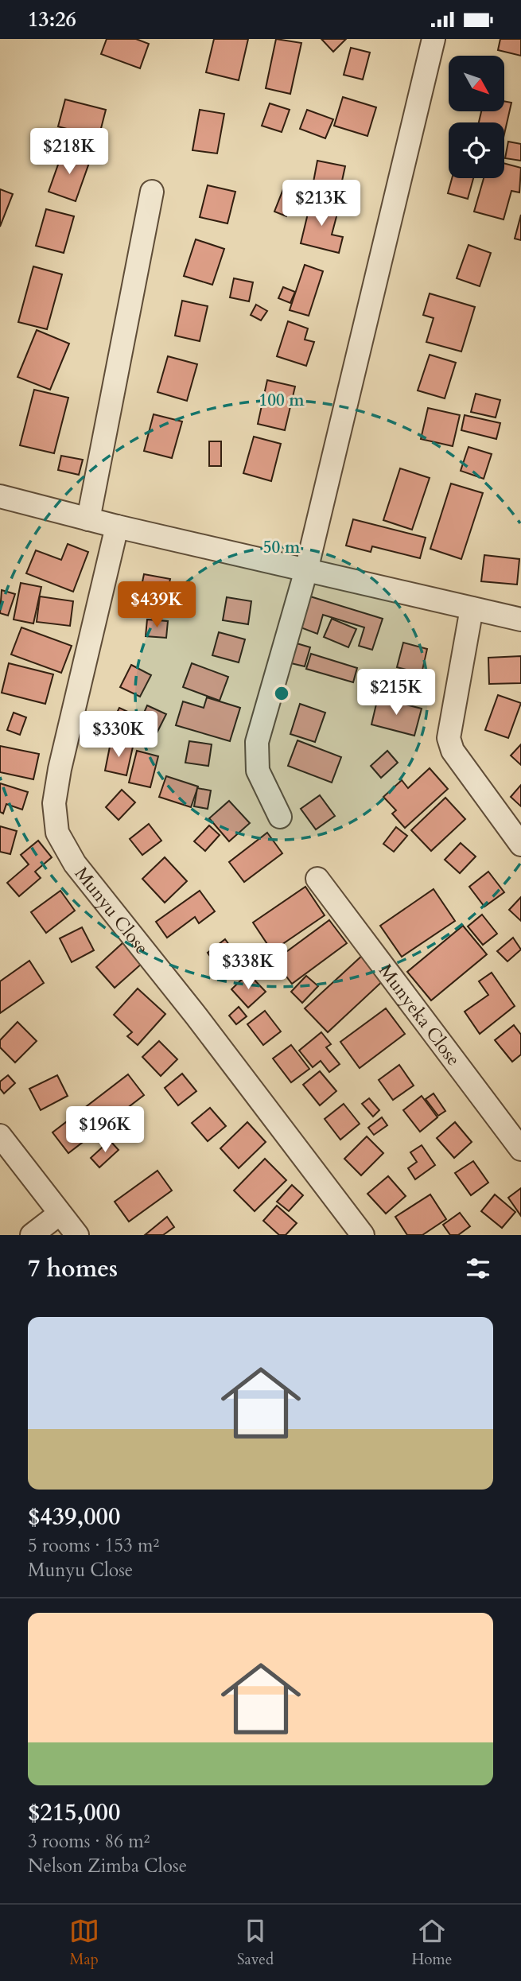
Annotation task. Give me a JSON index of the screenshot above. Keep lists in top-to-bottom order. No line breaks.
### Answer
{"streets":{"street":["Munyu Close","Munyeka Close"]},"north":"bottom right","page":{"status":"13:26","price":["$218K","$213K","$439K","$215K","$330K","$338K","$196K"],"heading":"7 homes","list":[{"name":"$439,000","note":"5 rooms · 153 m² · Munyu Close"},{"name":"$215,000","note":"3 rooms · 86 m² · Nelson Zimba Close"}],"tabs":["Map","Saved","Home"]},"rings":["100 m","50 m"]}
